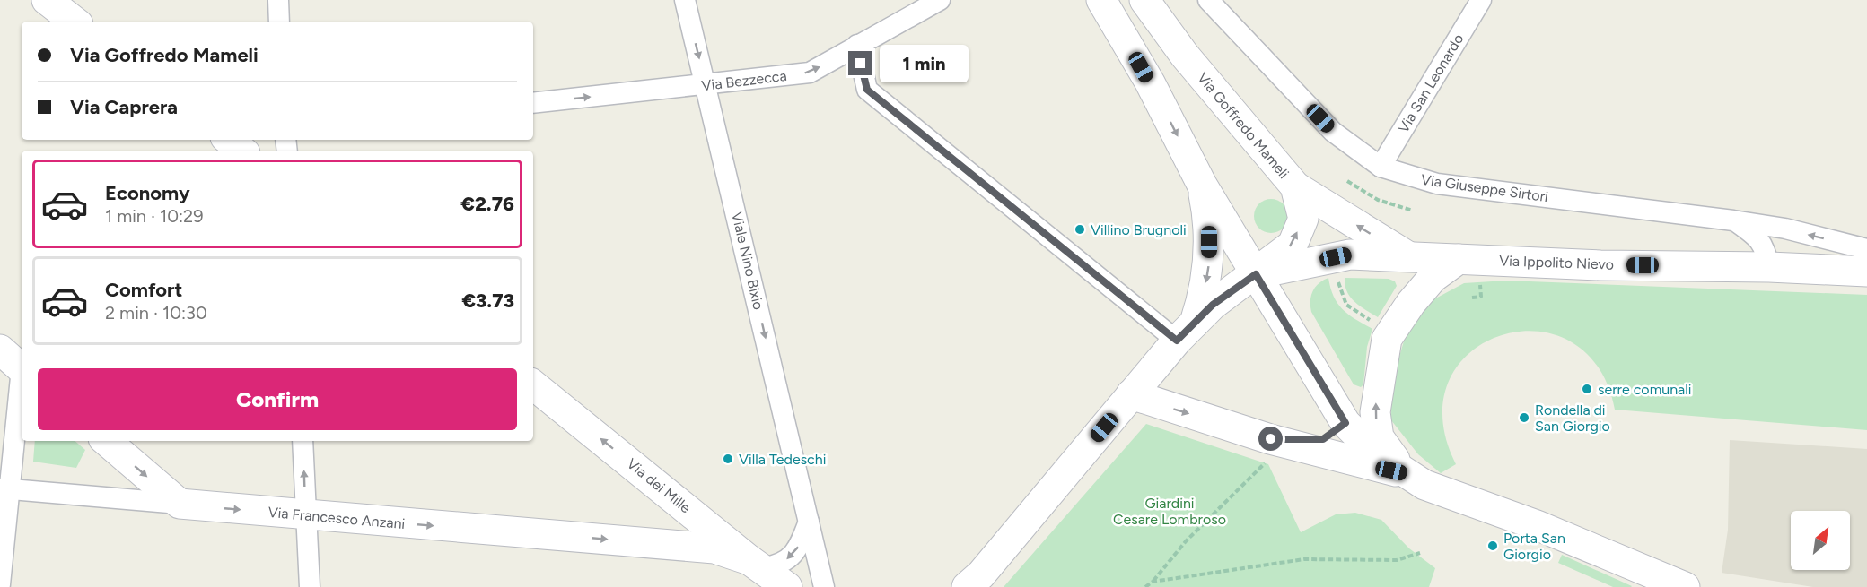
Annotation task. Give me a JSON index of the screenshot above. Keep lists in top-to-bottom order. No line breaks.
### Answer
{"streets":{"street":["Via Bezzecca","Via San Leonardo","Via Goffredo Mameli","Via Giuseppe Sirtori","Viale Nino Bixio","Via Ippolito Nievo","Via dei Mille","Via Francesco Anzani"]},"crossings":[["Via Bezzecca","Viale Nino Bixio"],["Via San Leonardo","Via Giuseppe Sirtori"],["Via Goffredo Mameli","Via Ippolito Nievo"],["Via Giuseppe Sirtori","Via Ippolito Nievo"],["Via dei Mille","Via Francesco Anzani"]],"one_way":["Via Bezzecca","Viale Nino Bixio","Via dei Mille","Via Francesco Anzani"],"parks":["Giardini Cesare Lombroso"],"places":["Villino Brugnoli","serre comunali","Rondella di San Giorgio","Villa Tedeschi","Porta San Giorgio"],"north":"top right","page":{"banner":["Via Goffredo Mameli","Via Caprera"],"bubble":"1 min","list":[{"name":"Economy","note":"1 min · 10:29","value":"€2.76"},{"name":"Comfort","note":"2 min · 10:30","value":"€3.73"}],"buttons":"Confirm"}}
